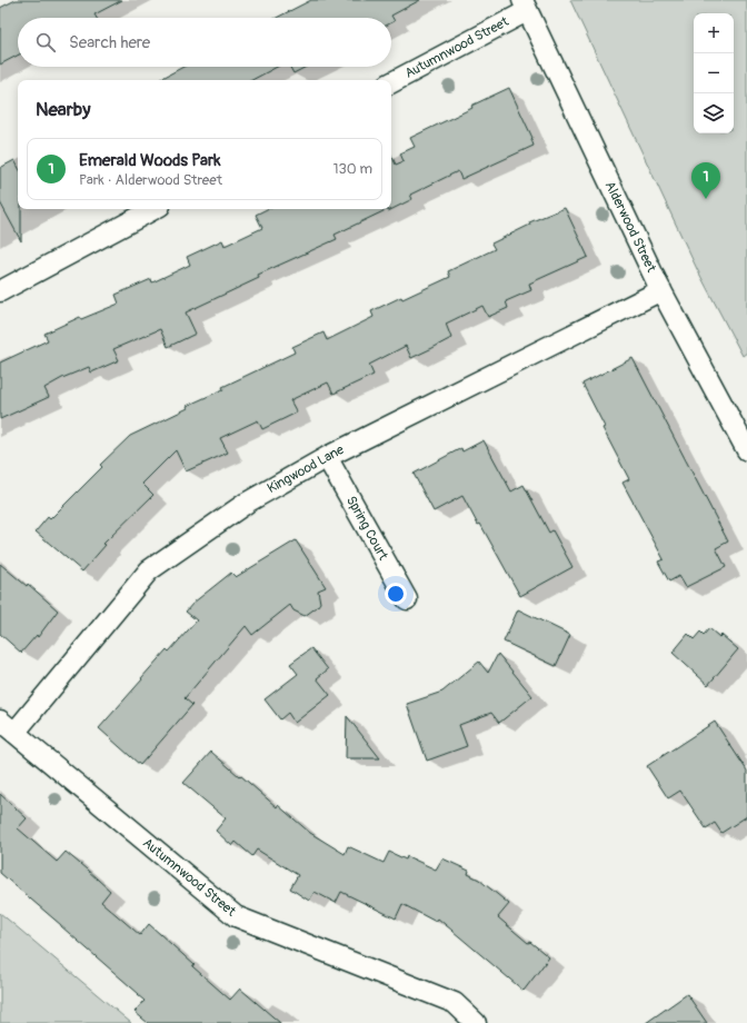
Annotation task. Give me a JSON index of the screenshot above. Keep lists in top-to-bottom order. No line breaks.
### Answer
{"streets":{"street":["Autumnwood Street","Alderwood Street","Kingwood Lane","Spring Court"]},"crossings":[["Autumnwood Street","Alderwood Street"],["Autumnwood Street","Kingwood Lane"],["Alderwood Street","Kingwood Lane"],["Kingwood Lane","Spring Court"]],"page":{"map_buttons":["+","−"],"search":"Search here","heading":"Nearby","list":[{"mark":"1","name":"Emerald Woods Park","note":"Park · Alderwood Street","value":"130 m"}],"pins":"1"}}
